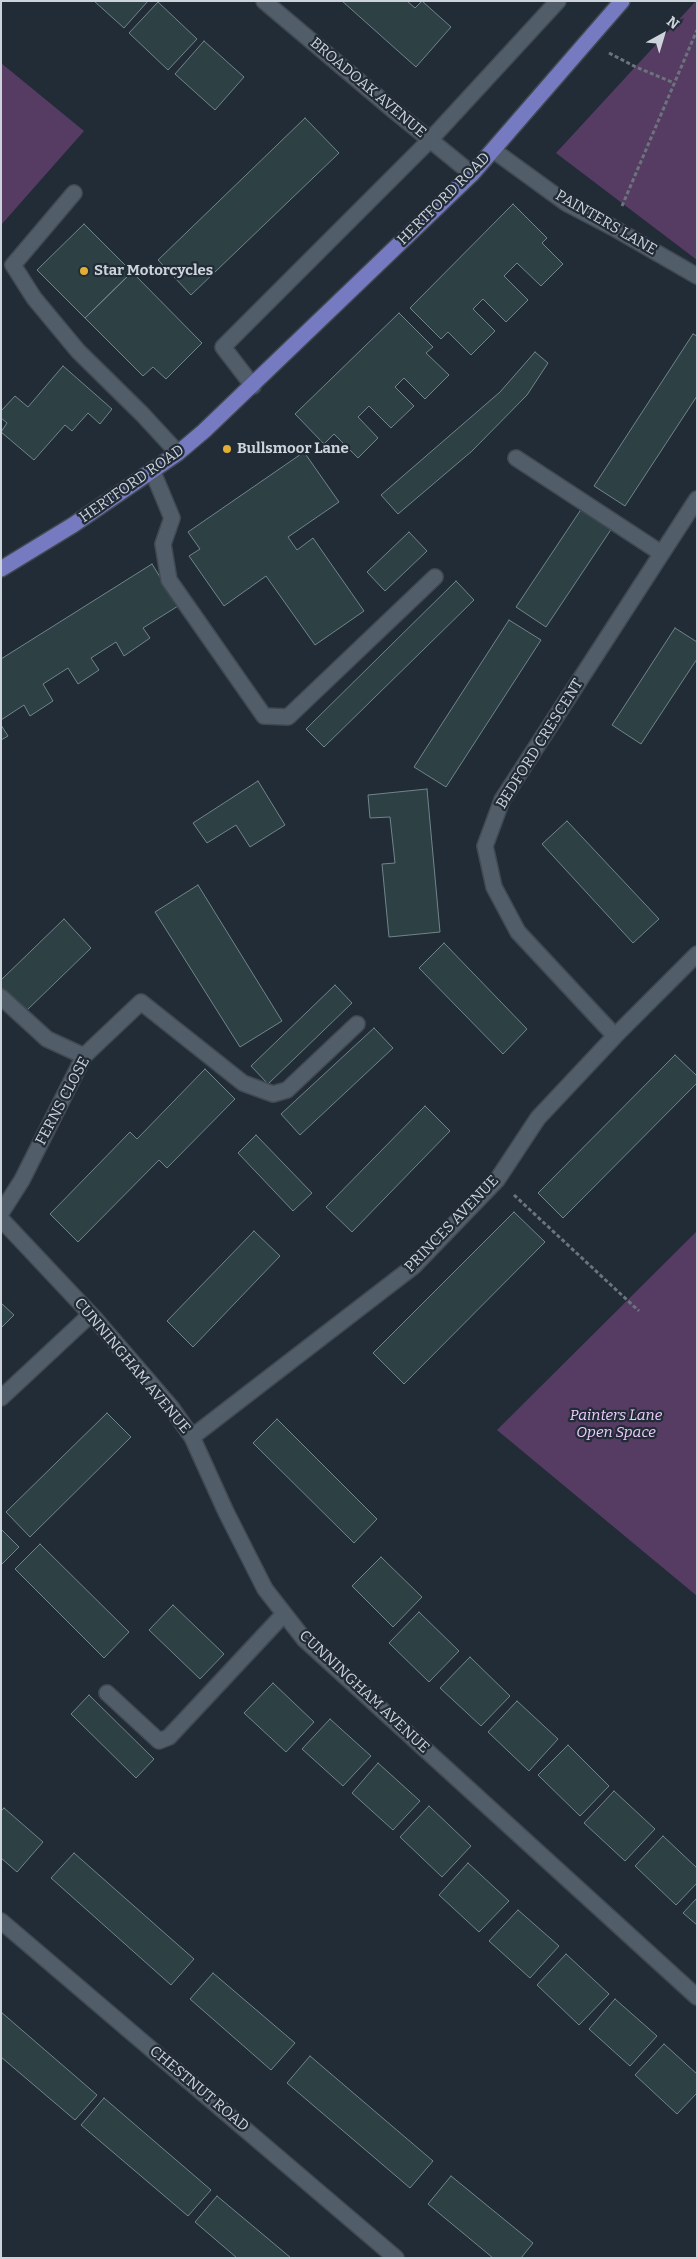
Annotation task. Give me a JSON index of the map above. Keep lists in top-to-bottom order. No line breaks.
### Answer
{"streets":{"main road":["HERTFORD ROAD"],"street":["BROADOAK AVENUE","PAINTERS LANE","BEDFORD CRESCENT","FERNS CLOSE","PRINCES AVENUE","CUNNINGHAM AVENUE","CHESTNUT ROAD"]},"crossings":[["BROADOAK AVENUE","HERTFORD ROAD"],["HERTFORD ROAD","PAINTERS LANE"],["BEDFORD CRESCENT","PRINCES AVENUE"],["PRINCES AVENUE","CUNNINGHAM AVENUE"]],"parks":["Painters Lane Open Space"],"places":["Star Motorcycles","Bullsmoor Lane"],"north":"top right"}
